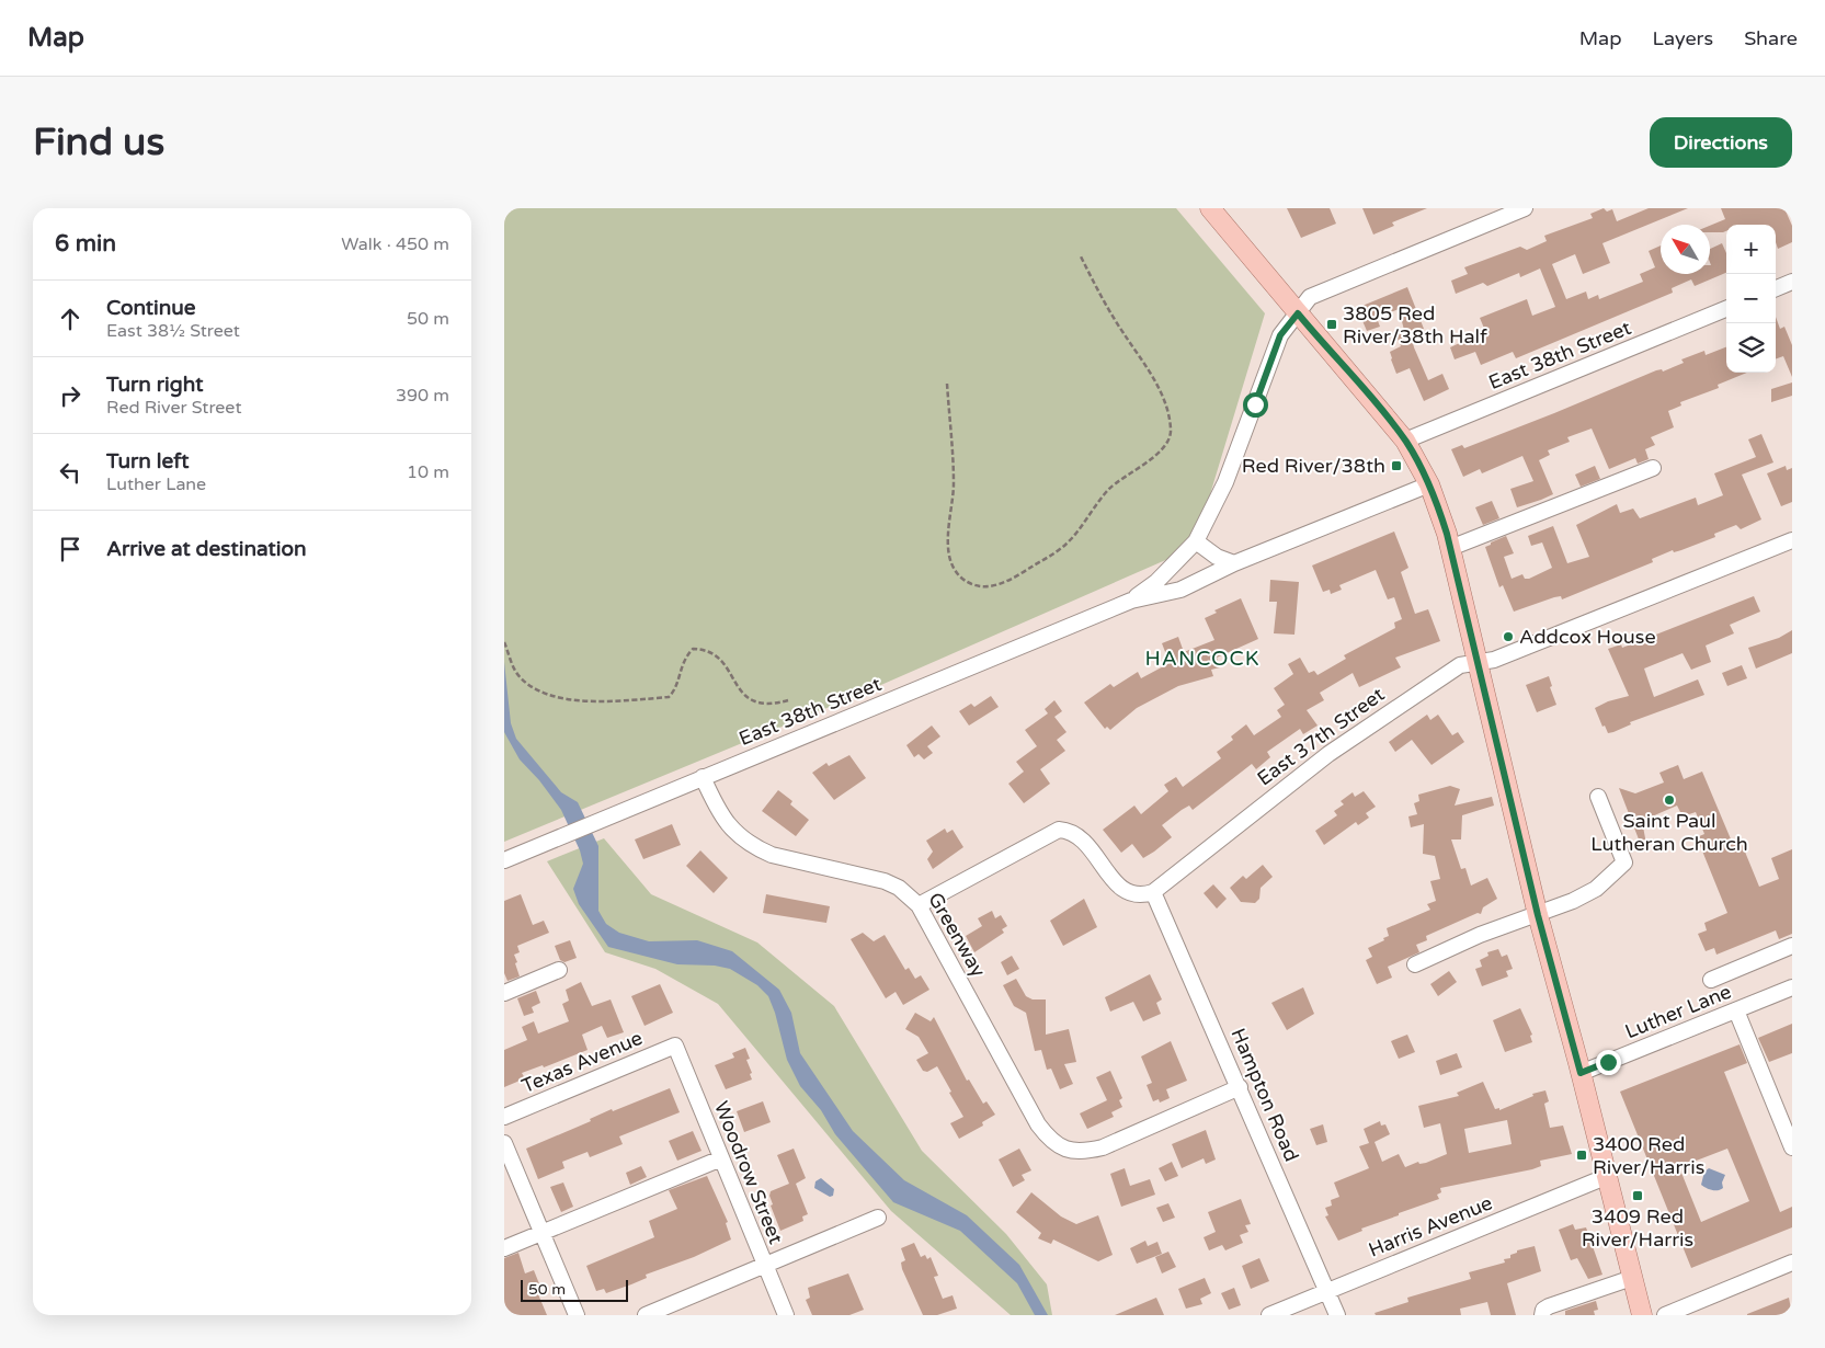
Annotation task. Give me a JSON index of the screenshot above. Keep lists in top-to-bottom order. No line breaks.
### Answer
{"streets":{"street":["East 38th Street","East 37th Street","Greenway","Luther Lane","Texas Avenue","Hampton Road","Woodrow Street","Harris Avenue"]},"crossings":[["East 38th Street","Greenway"],["East 37th Street","Hampton Road"],["Greenway","Hampton Road"],["Texas Avenue","Woodrow Street"],["Hampton Road","Harris Avenue"]],"districts":["HANCOCK"],"places":{"transit":["3805 Red River/38th Half","Red River/38th","3400 Red River/Harris","3409 Red River/Harris"],"other":["Addcox House","Saint Paul Lutheran Church"]},"scale_bar":"50 m","north":"top left","page":{"header":"Map","nav":["Map","Layers","Share"],"buttons":"Directions","title":"Find us","heading":["6 min","Walk · 450 m"],"map_buttons":["+","−"],"list":[["Continue","East 38½ Street","50 m"],["Turn right","Red River Street","390 m"],["Turn left","Luther Lane","10 m"],"Arrive at destination"],"scale":"50 m"}}
